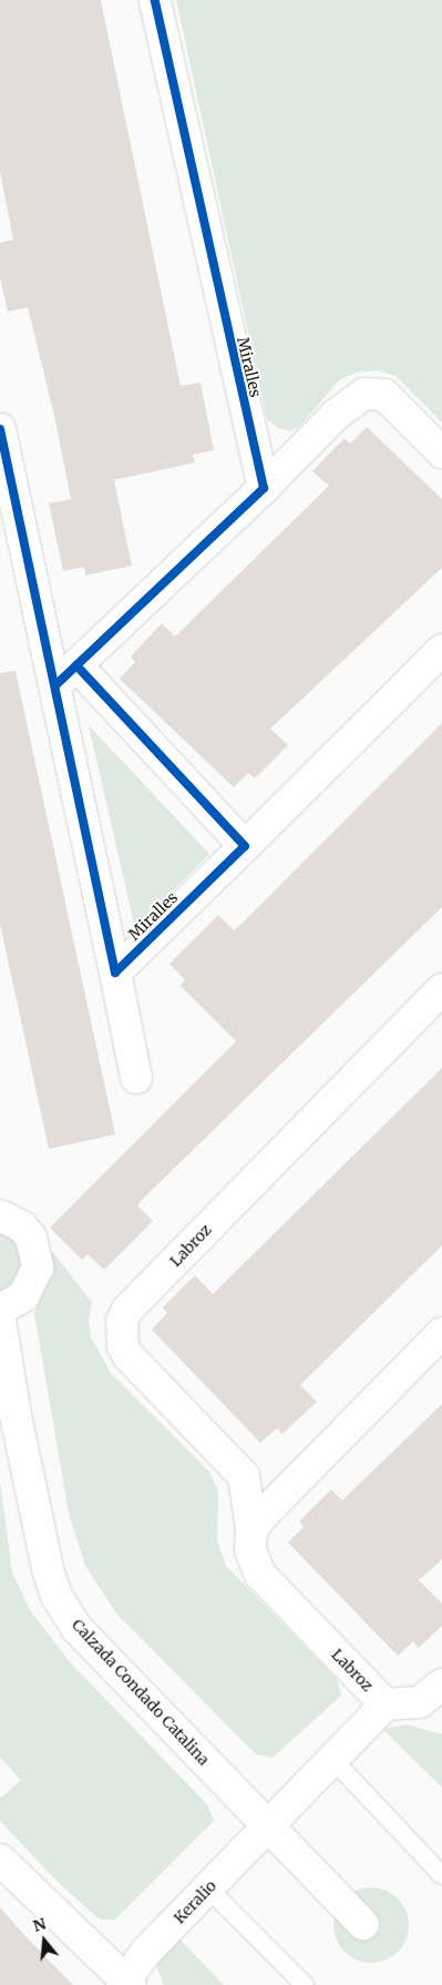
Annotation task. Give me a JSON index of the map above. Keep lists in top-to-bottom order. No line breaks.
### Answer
{"streets":{"street":["Miralles","Labroz","Calzada Condado Catalina","Keralio"]},"crossings":[["Labroz","Calzada Condado Catalina"],["Labroz","Keralio"],["Calzada Condado Catalina","Keralio"]],"north":"top"}
